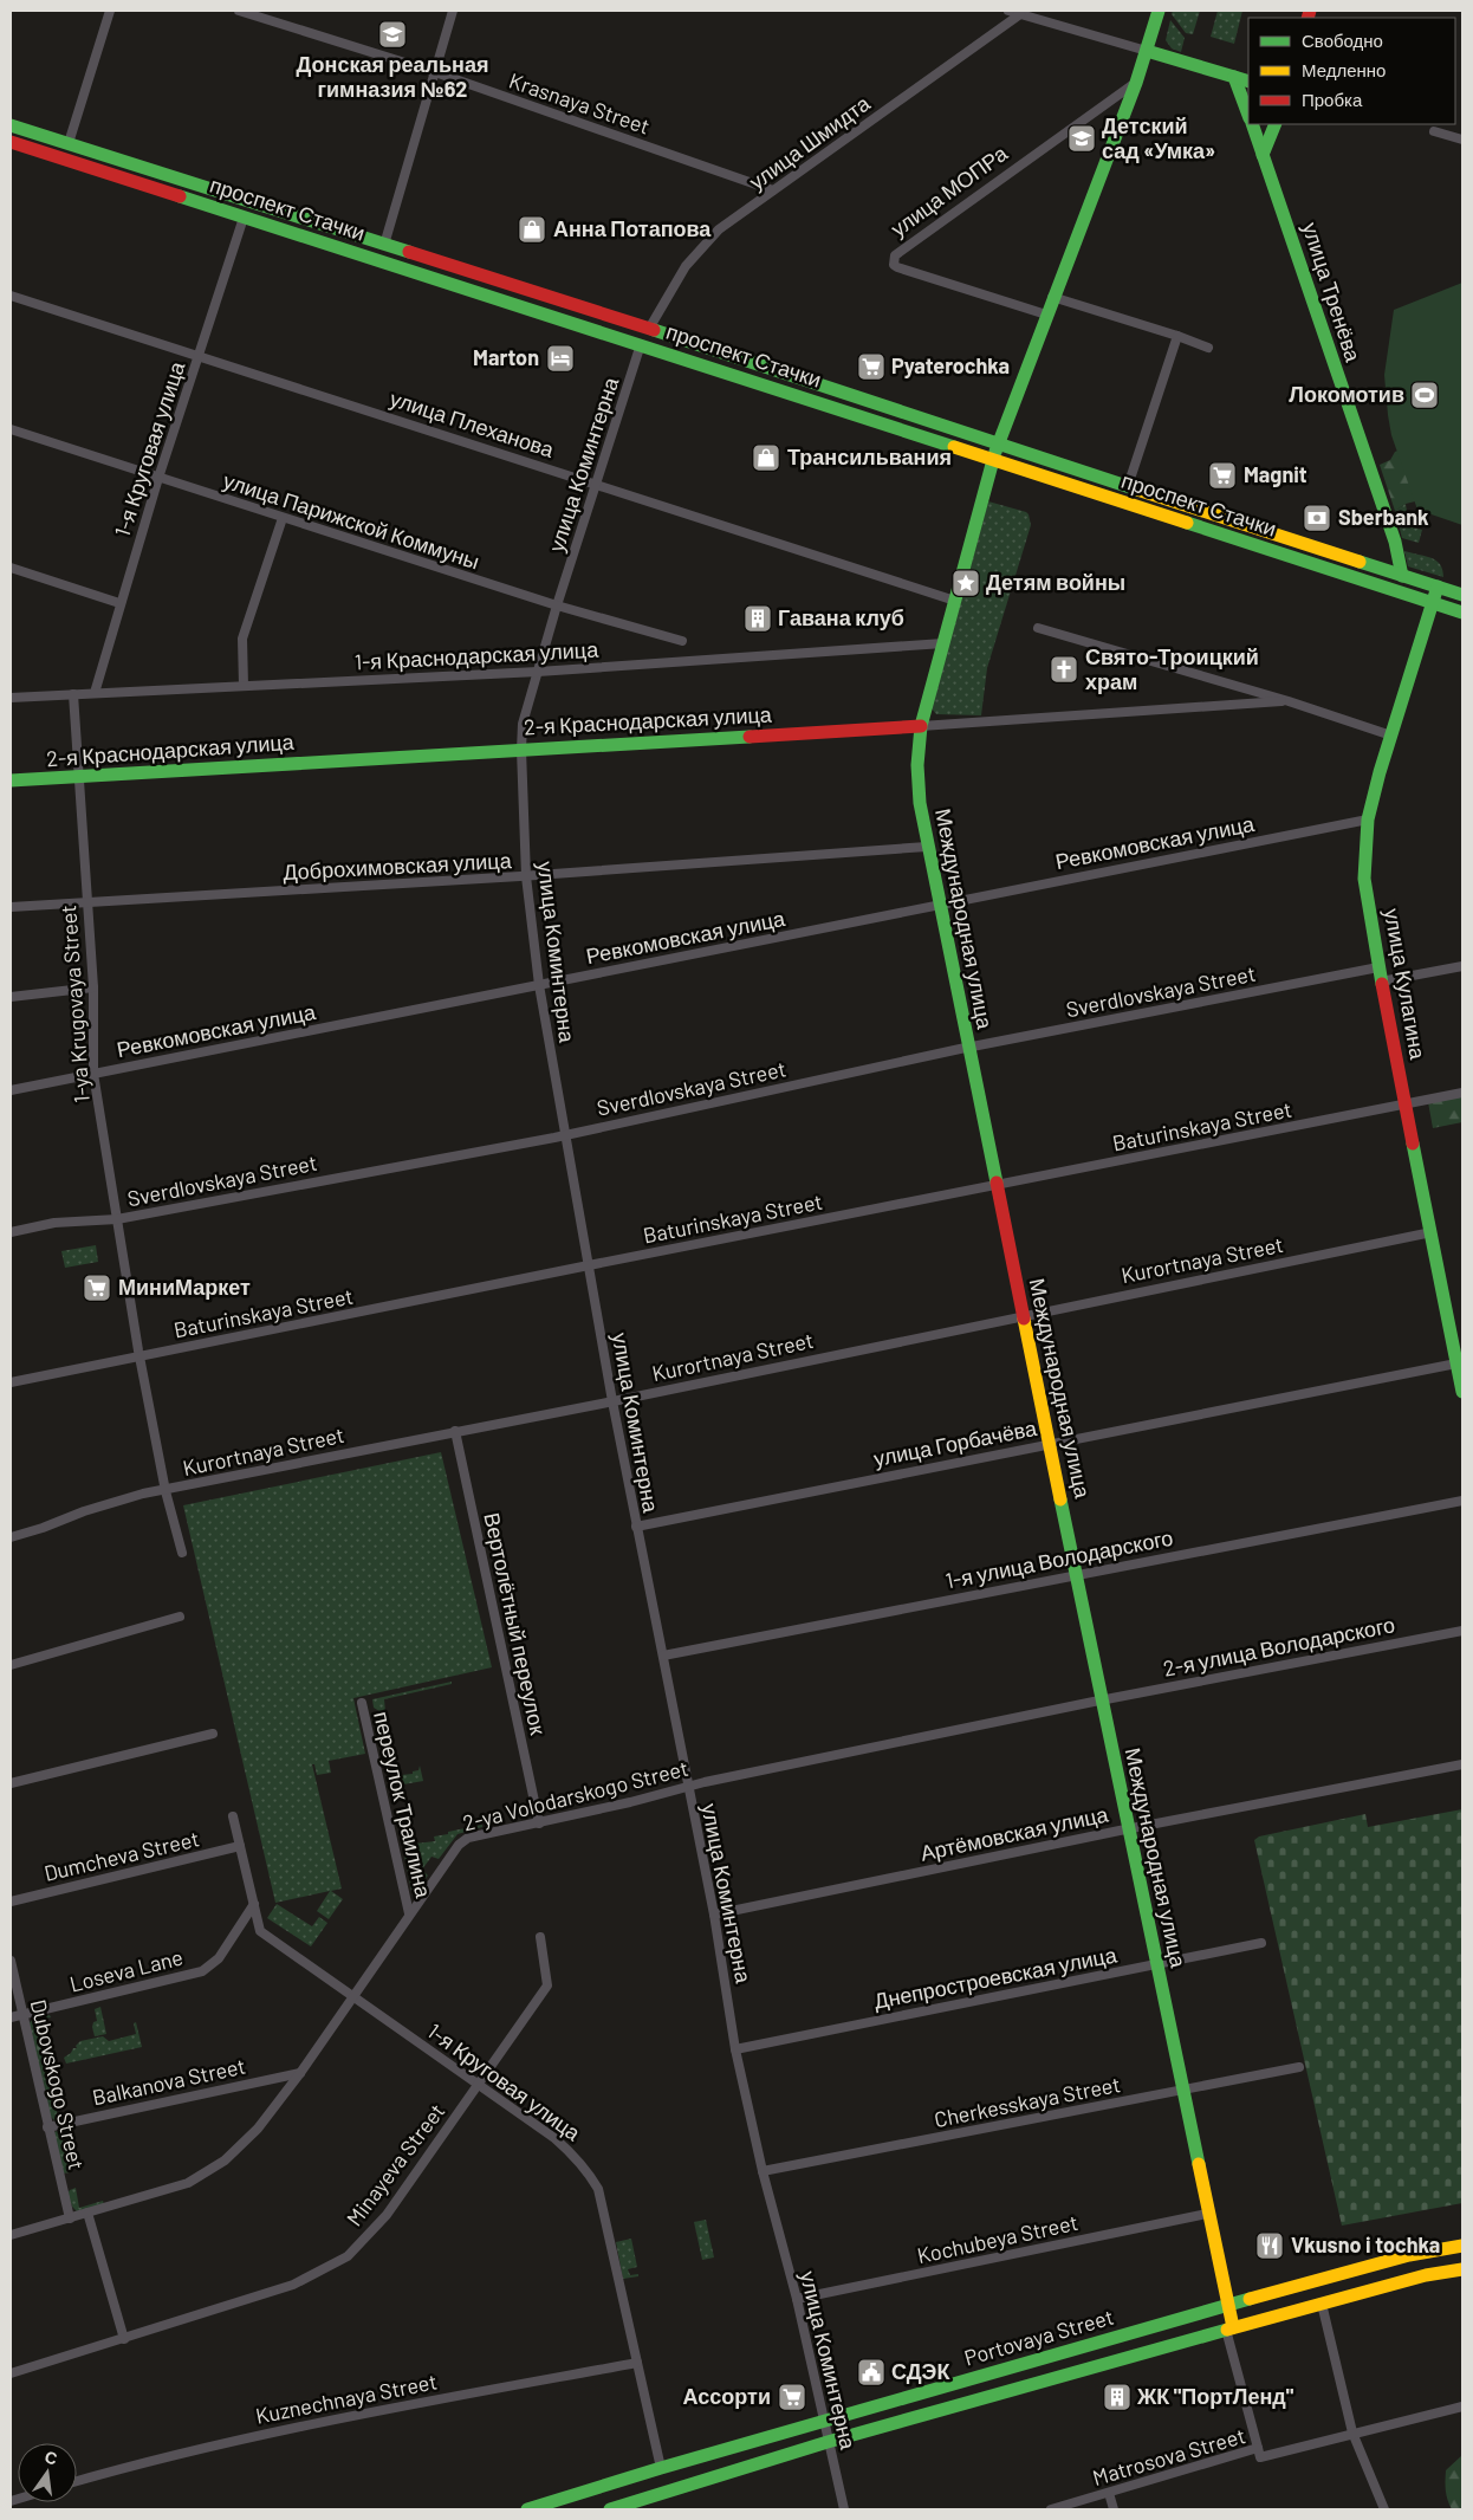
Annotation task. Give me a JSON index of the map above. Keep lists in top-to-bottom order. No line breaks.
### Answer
{"streets":{"main road":["проспект Стачки","улица Тренёва","2-я Краснодарская улица","Международная улица","улица Кулагина","Portovaya Street"],"street":["Krasnaya Street","улица Шмидта","улица МОПРа","улица Плеханова","1-я Круговая улица","улица Коминтерна","улица Парижской Коммуны","1-я Краснодарская улица","Ревкомовская улица","Доброхимовская улица","Sverdlovskaya Street","1-ya Krugovaya Street","Baturinskaya Street","Kurortnaya Street","улица Горбачёва","1-я улица Володарского","Вертолётный переулок","2-я улица Володарского","2-ya Volodarskogo Street","переулок Траилина","Артёмовская улица","Dumcheva Street","Loseva Lane","Днепростроевская улица","Balkanova Street","Dubovskogo Street","Cherkesskaya Street","Minayeva Street","Kochubeya Street","Kuznechnaya Street","Matrosova Street"]},"crossings":[["Krasnaya Street","улица Шмидта"],["улица Шмидта","проспект Стачки"],["проспект Стачки","улица Тренёва"],["проспект Стачки","1-я Круговая улица"],["проспект Стачки","улица Коминтерна"],["проспект Стачки","Международная улица"],["проспект Стачки","улица Кулагина"],["улица Плеханова","1-я Круговая улица"],["улица Плеханова","улица Коминтерна"],["улица Плеханова","Международная улица"],["1-я Круговая улица","улица Парижской Коммуны"],["1-я Круговая улица","1-я Краснодарская улица"],["1-я Круговая улица","2-ya Volodarskogo Street"],["1-я Круговая улица","Loseva Lane"],["1-я Круговая улица","Minayeva Street"],["1-я Круговая улица","Portovaya Street"],["1-я Круговая улица","Kuznechnaya Street"],["улица Коминтерна","улица Парижской Коммуны"],["улица Коминтерна","1-я Краснодарская улица"],["улица Коминтерна","2-я Краснодарская улица"],["улица Коминтерна","Ревкомовская улица"],["улица Коминтерна","Доброхимовская улица"],["улица Коминтерна","Sverdlovskaya Street"],["улица Коминтерна","Baturinskaya Street"],["улица Коминтерна","Kurortnaya Street"],["улица Коминтерна","улица Горбачёва"],["улица Коминтерна","1-я улица Володарского"],["улица Коминтерна","2-ya Volodarskogo Street"],["улица Коминтерна","Артёмовская улица"],["улица Коминтерна","Днепростроевская улица"],["улица Коминтерна","Cherkesskaya Street"],["улица Коминтерна","Kochubeya Street"],["улица Коминтерна","Portovaya Street"],["1-я Краснодарская улица","Международная улица"],["1-я Краснодарская улица","1-ya Krugovaya Street"],["2-я Краснодарская улица","Международная улица"],["2-я Краснодарская улица","1-ya Krugovaya Street"],["Ревкомовская улица","Международная улица"],["Ревкомовская улица","улица Кулагина"],["Ревкомовская улица","1-ya Krugovaya Street"],["Доброхимовская улица","Международная улица"],["Доброхимовская улица","1-ya Krugovaya Street"],["Международная улица","Sverdlovskaya Street"],["Международная улица","Baturinskaya Street"],["Международная улица","Kurortnaya Street"],["Международная улица","улица Горбачёва"],["Международная улица","1-я улица Володарского"],["Международная улица","2-я улица Володарского"],["Международная улица","2-ya Volodarskogo Street"],["Международная улица","Артёмовская улица"],["Международная улица","Днепростроевская улица"],["Международная улица","Cherkesskaya Street"],["Международная улица","Kochubeya Street"],["Международная улица","Portovaya Street"],["Международная улица","Matrosova Street"],["улица Кулагина","Sverdlovskaya Street"],["улица Кулагина","Baturinskaya Street"],["улица Кулагина","Kurortnaya Street"],["улица Кулагина","улица Горбачёва"],["Sverdlovskaya Street","1-ya Krugovaya Street"],["1-ya Krugovaya Street","Baturinskaya Street"],["1-ya Krugovaya Street","Kurortnaya Street"],["Kurortnaya Street","Вертолётный переулок"],["Вертолётный переулок","2-ya Volodarskogo Street"],["2-я улица Володарского","2-ya Volodarskogo Street"],["2-ya Volodarskogo Street","переулок Траилина"],["2-ya Volodarskogo Street","Balkanova Street"],["2-ya Volodarskogo Street","Dubovskogo Street"],["Loseva Lane","Dubovskogo Street"],["Balkanova Street","Dubovskogo Street"]],"places":{"school or university":["Донская реальная гимназия №62","Детский сад «Умка»"],"shop":["Анна Потапова","Трансильвания"],"hotel":["Marton"],"supermarket":["Pyaterochka","Magnit","МиниМаркет","Ассорти"],"sports":["Локомотив"],"bank":["Sberbank"],"place":["Детям войны"],"building":["Гавана клуб","ЖК \"ПортЛенд\""],"church":["Свято-Троицкий храм"],"restaurant":["Vkusno i tochka"],"public building":["СДЭК"]},"legend":["Свободно","Медленно","Пробка"],"north":"top"}
